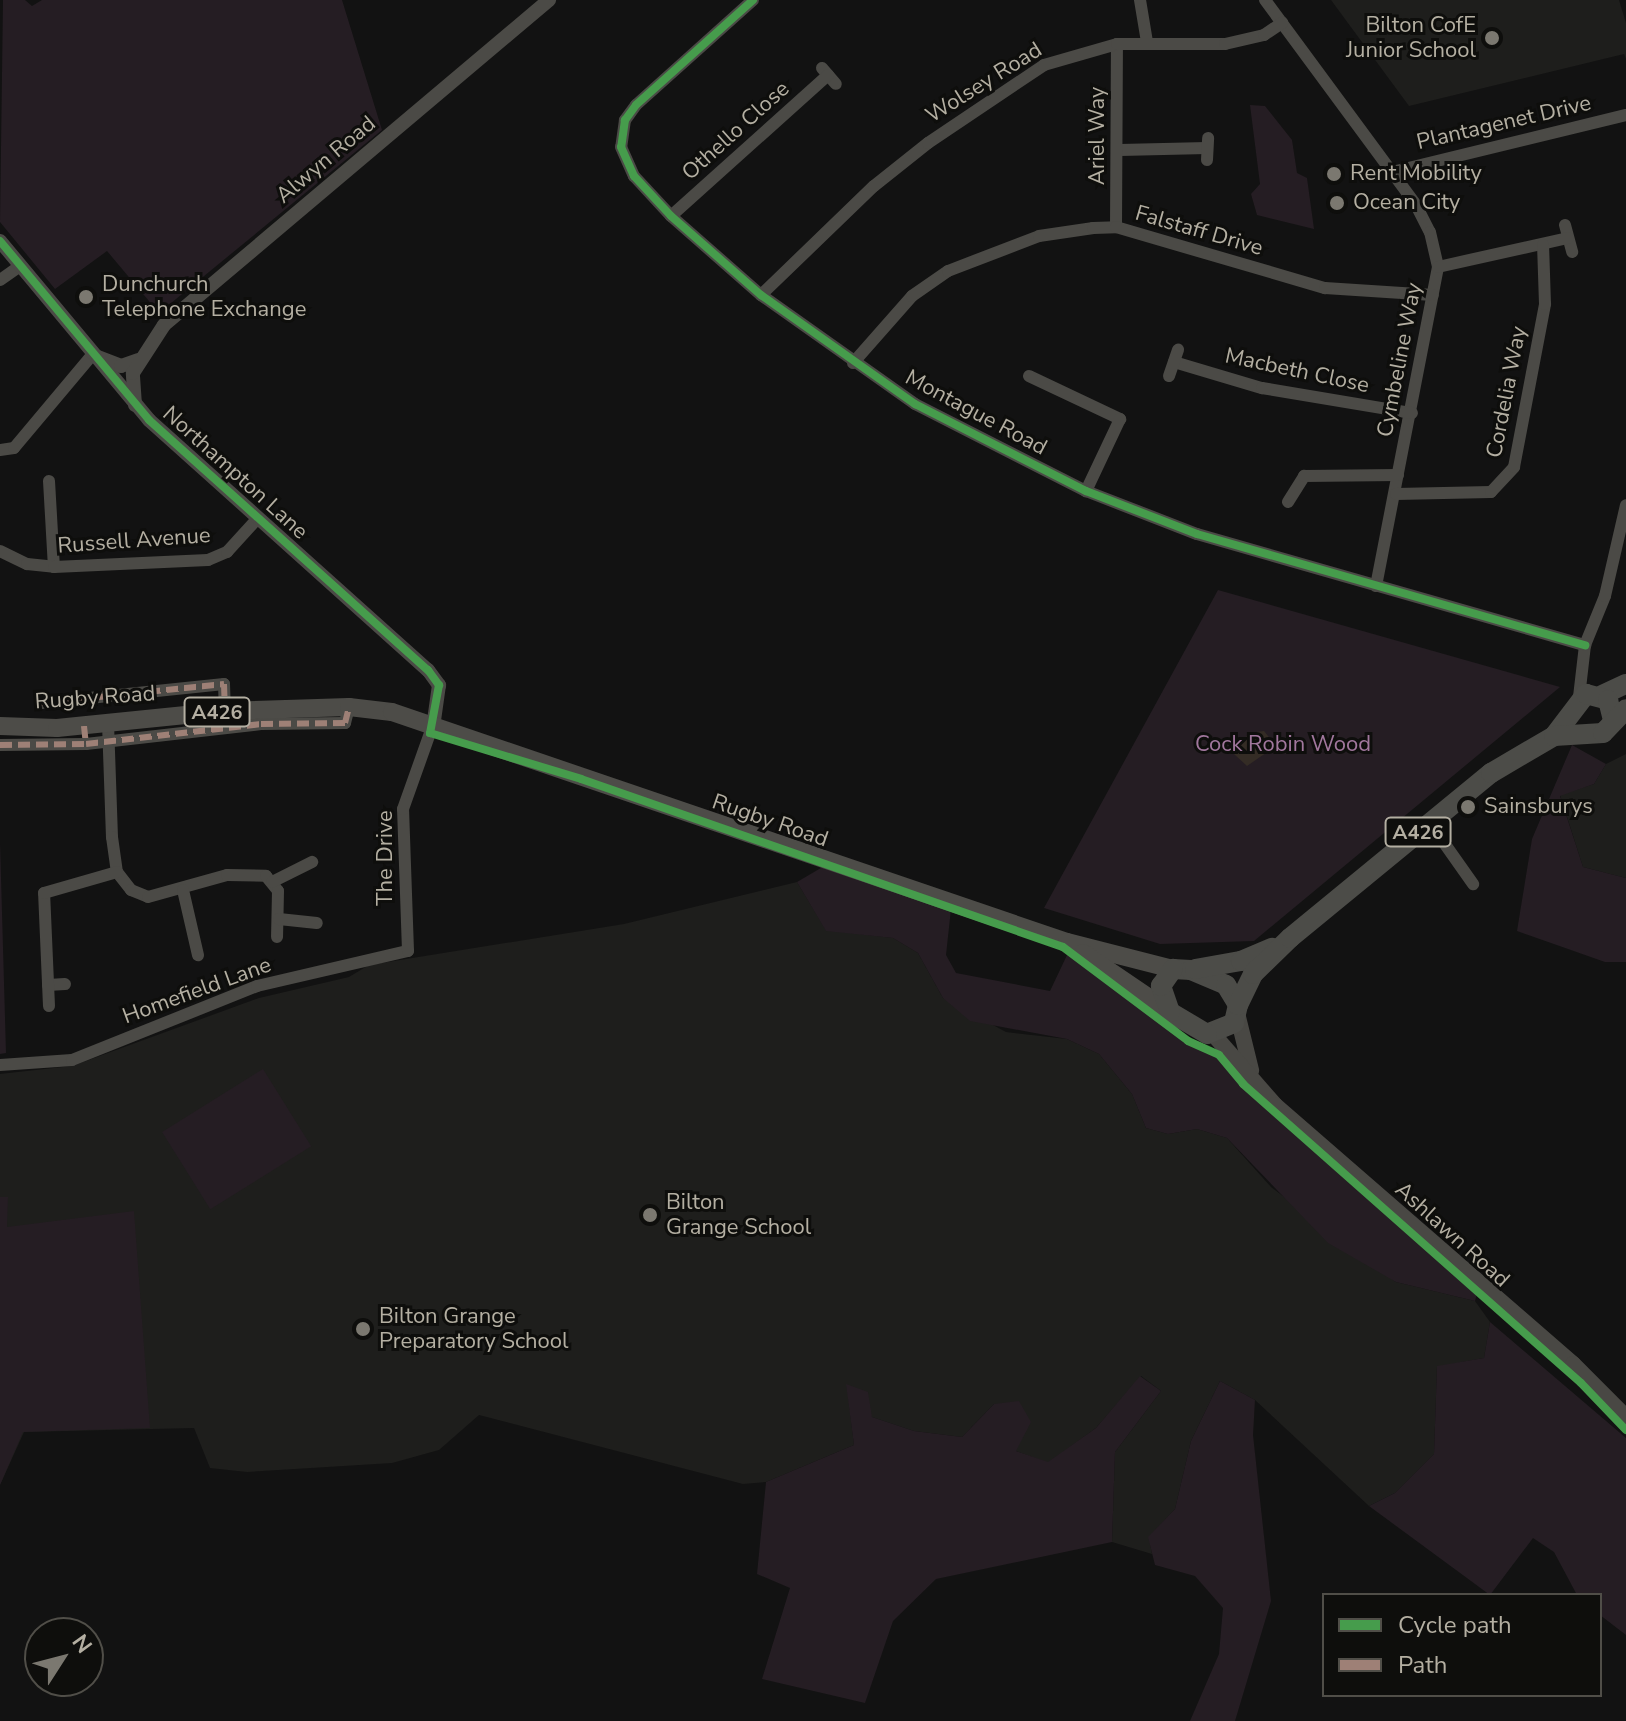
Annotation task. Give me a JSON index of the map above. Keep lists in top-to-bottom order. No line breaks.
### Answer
{"streets":{"highway":["A426"],"main road":["Rugby Road","Ashlawn Road"],"street":["Wolsey Road","Plantagenet Drive","Othello Close","Ariel Way","Alwyn Road","Falstaff Drive","Cymbeline Way","Macbeth Close","Cordelia Way","Montague Road","Northampton Lane","Russell Avenue","The Drive","Homefield Lane"]},"crossings":[["Wolsey Road","Ariel Way"],["Wolsey Road","Cymbeline Way"],["Wolsey Road","Montague Road"],["Plantagenet Drive","Cymbeline Way"],["Othello Close","Montague Road"],["Ariel Way","Falstaff Drive"],["Falstaff Drive","Cymbeline Way"],["Falstaff Drive","Montague Road"],["Cymbeline Way","Macbeth Close"],["Cymbeline Way","Cordelia Way"],["Cymbeline Way","Montague Road"],["Northampton Lane","Russell Avenue"],["Northampton Lane","Rugby Road"],["Northampton Lane","The Drive"],["Rugby Road","A426"],["Rugby Road","The Drive"],["A426","Ashlawn Road"],["The Drive","Homefield Lane"]],"parks":["Cock Robin Wood"],"places":["Bilton CofE Junior School","Rent Mobility","Ocean City","Dunchurch Telephone Exchange","Sainsburys","Bilton Grange School","Bilton Grange Preparatory School"],"legend":["Cycle path","Path"],"north":"top right"}
